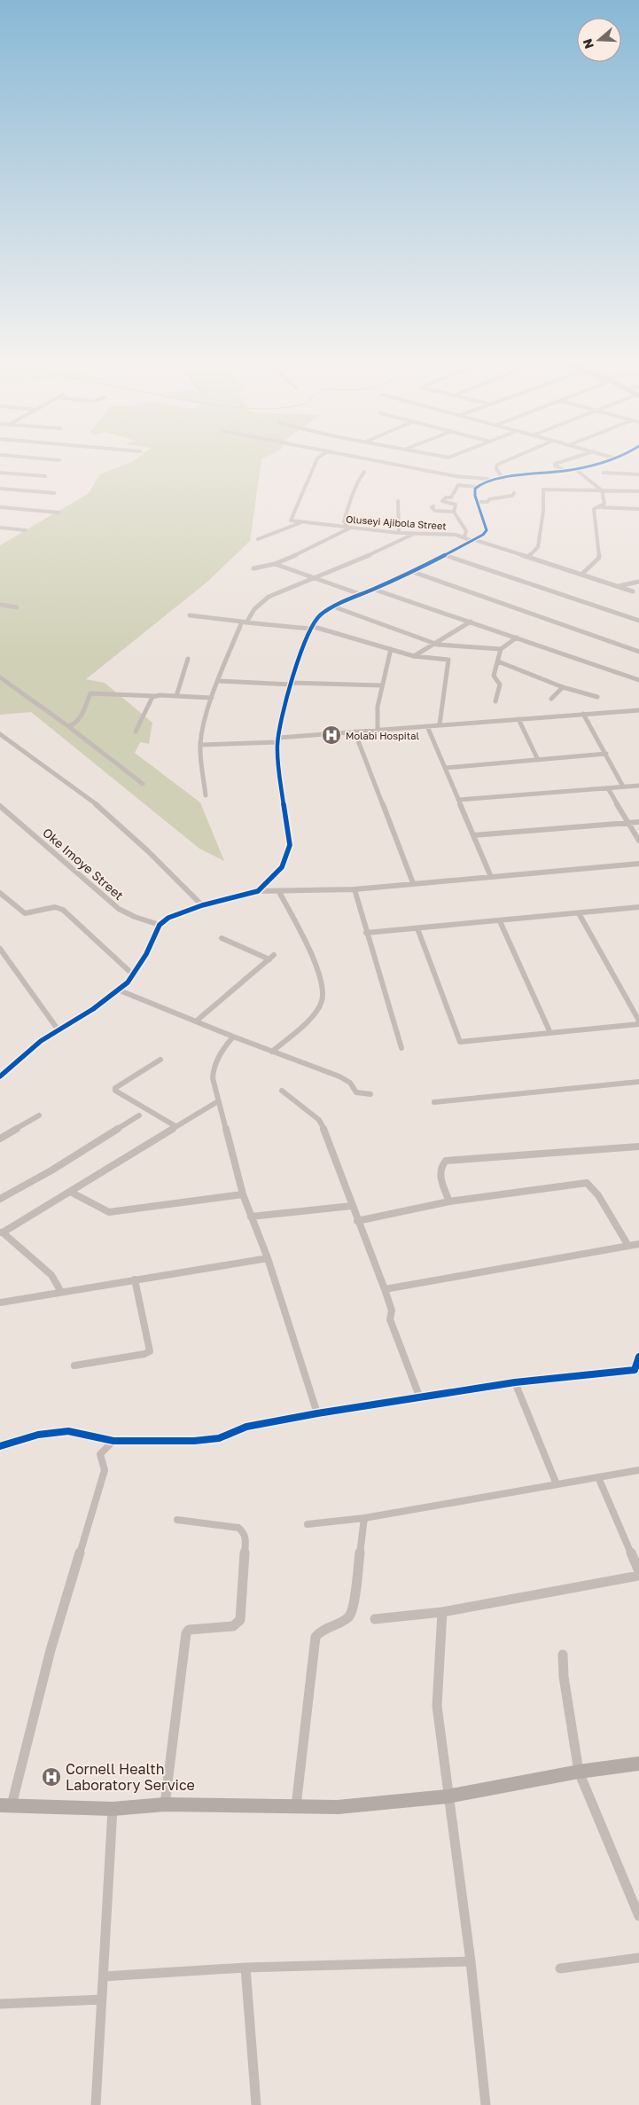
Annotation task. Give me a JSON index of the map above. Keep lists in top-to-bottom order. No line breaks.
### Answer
{"streets":{"street":["Oluseyi Ajibola Street","Oke Imoye Street"]},"places":{"hospital":["Molabi Hospital","Cornell Health Laboratory Service"]},"north":"left"}
